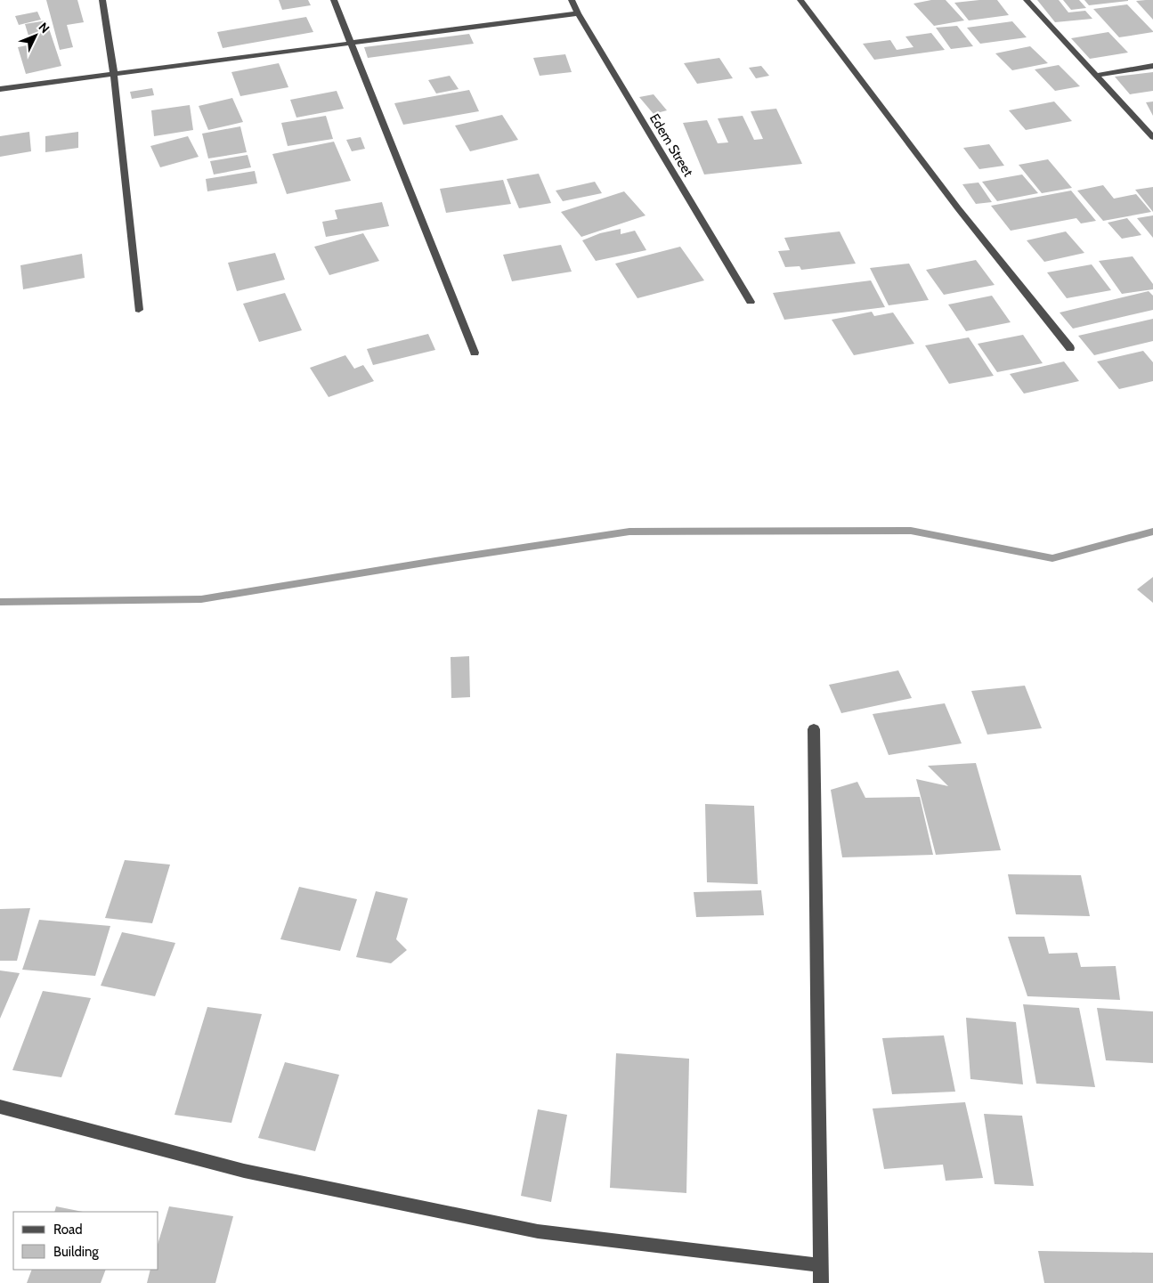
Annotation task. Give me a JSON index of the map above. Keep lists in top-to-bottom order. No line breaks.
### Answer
{"streets":{"street":["Edem Street"]},"legend":["Road","Building"],"north":"top right"}
